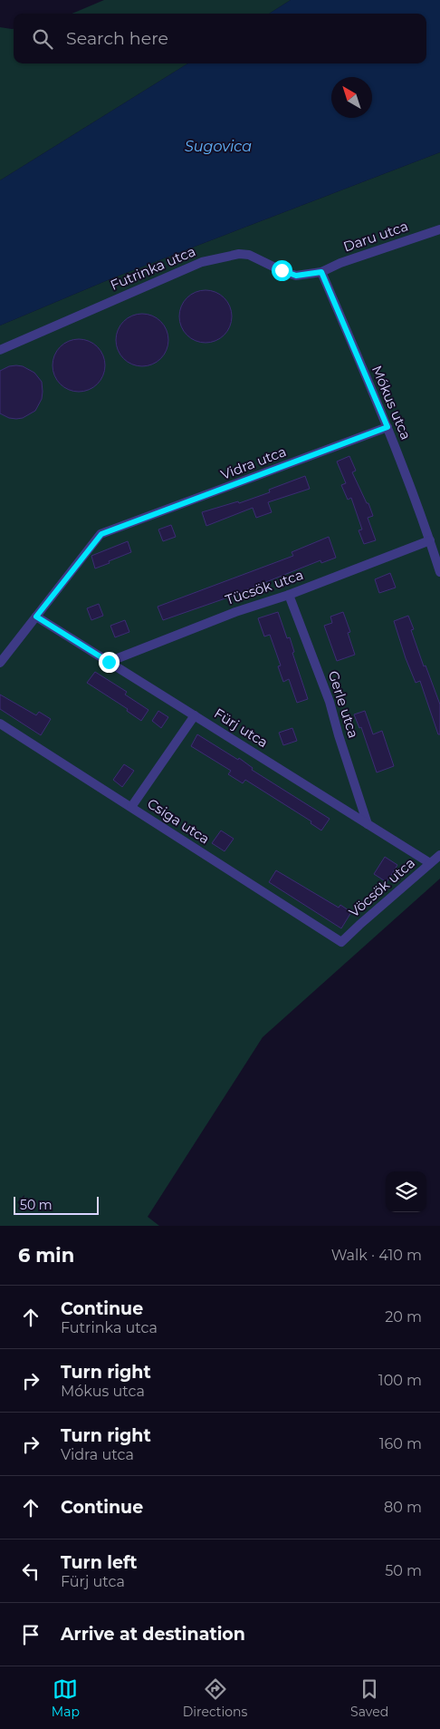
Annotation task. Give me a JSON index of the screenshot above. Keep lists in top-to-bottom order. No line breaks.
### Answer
{"streets":{"street":["Daru utca","Futrinka utca","Mókus utca","Vidra utca","Tücsök utca","Gerle utca","Fürj utca","Csiga utca","Vöcsök utca"]},"crossings":[["Daru utca","Futrinka utca"],["Daru utca","Mókus utca"],["Futrinka utca","Mókus utca"],["Mókus utca","Vidra utca"],["Mókus utca","Tücsök utca"],["Vidra utca","Fürj utca"],["Tücsök utca","Gerle utca"],["Tücsök utca","Fürj utca"],["Gerle utca","Fürj utca"],["Fürj utca","Vöcsök utca"],["Csiga utca","Vöcsök utca"]],"water":["Sugovica"],"scale_bar":"50 m","north":"top left","page":{"search":"Search here","scale":"50 m","heading":["6 min","Walk · 410 m"],"list":[["Continue","Futrinka utca","20 m"],["Turn right","Mókus utca","100 m"],["Turn right","Vidra utca","160 m"],["Continue","80 m"],["Turn left","Fürj utca","50 m"],"Arrive at destination"],"nav":["Map","Directions","Saved"]}}
